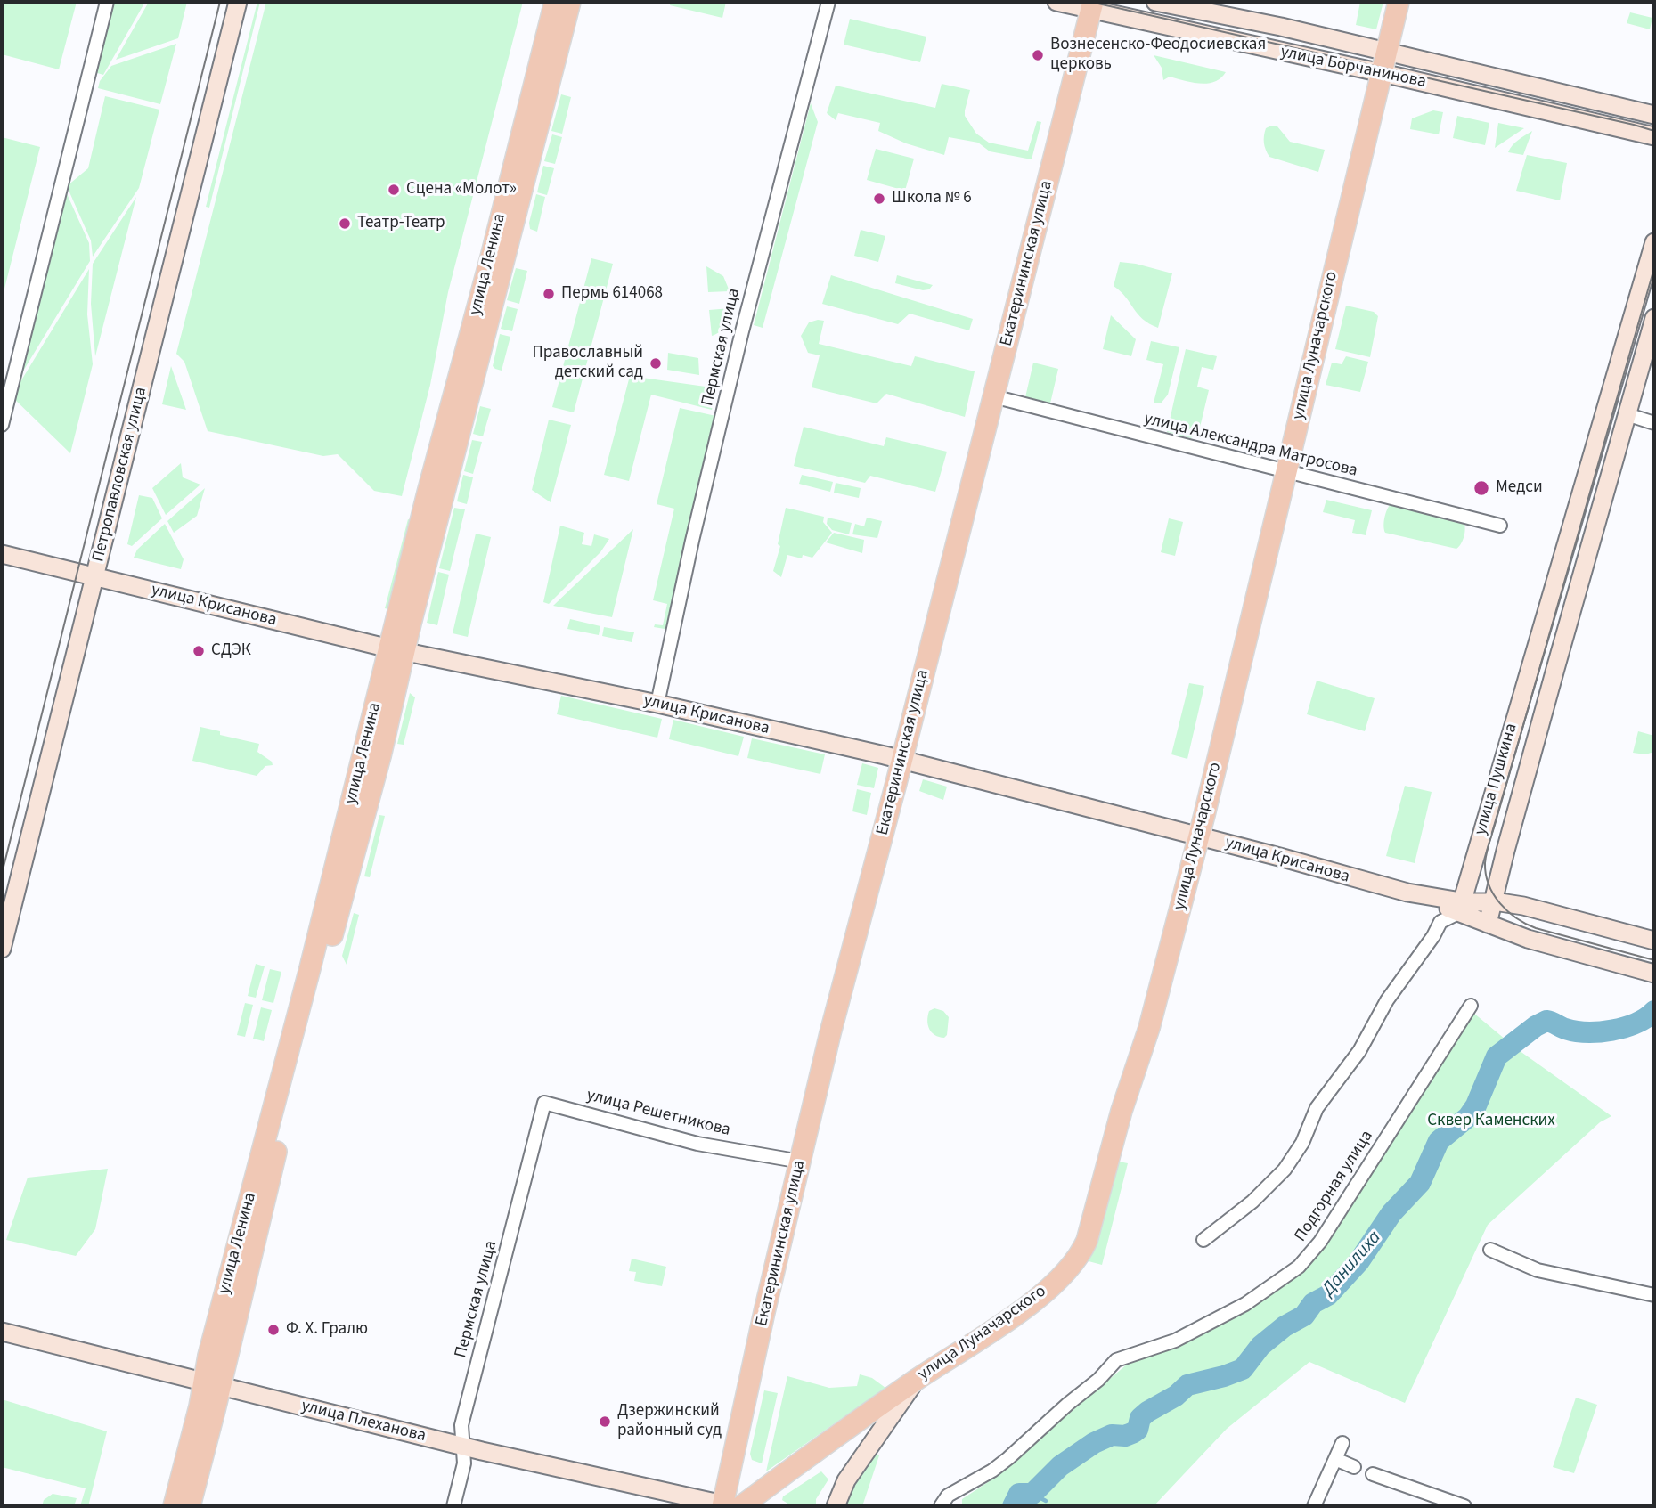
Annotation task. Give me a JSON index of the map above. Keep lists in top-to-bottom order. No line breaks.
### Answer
{"streets":{"main road":["улица Борчанинова","Екатерининская улица","улица Ленина","улица Луначарского","Петропавловская улица","улица Крисанова","улица Пушкина","улица Плеханова"],"street":["Пермская улица","улица Александра Матросова","улица Решетникова","Подгорная улица"]},"crossings":[["улица Борчанинова","Екатерининская улица"],["улица Борчанинова","улица Луначарского"],["Екатерининская улица","улица Луначарского"],["Екатерининская улица","улица Александра Матросова"],["Екатерининская улица","улица Крисанова"],["Екатерининская улица","улица Решетникова"],["Екатерининская улица","улица Плеханова"],["улица Ленина","улица Крисанова"],["улица Ленина","улица Плеханова"],["улица Луначарского","улица Александра Матросова"],["улица Луначарского","улица Крисанова"],["улица Луначарского","улица Плеханова"],["Пермская улица","улица Крисанова"],["Пермская улица","улица Решетникова"],["Пермская улица","улица Плеханова"],["Петропавловская улица","улица Крисанова"],["улица Крисанова","улица Пушкина"]],"water":["Данилиха"],"parks":["Сквер Каменских"],"places":["Вознесенско-Феодосиевская церковь","Сцена «Молот»","Школа № 6","Театр-Театр","Пермь 614068","Православный детский сад","Медси","СДЭК","Ф. Х. Гралю","Дзержинский районный суд"]}
